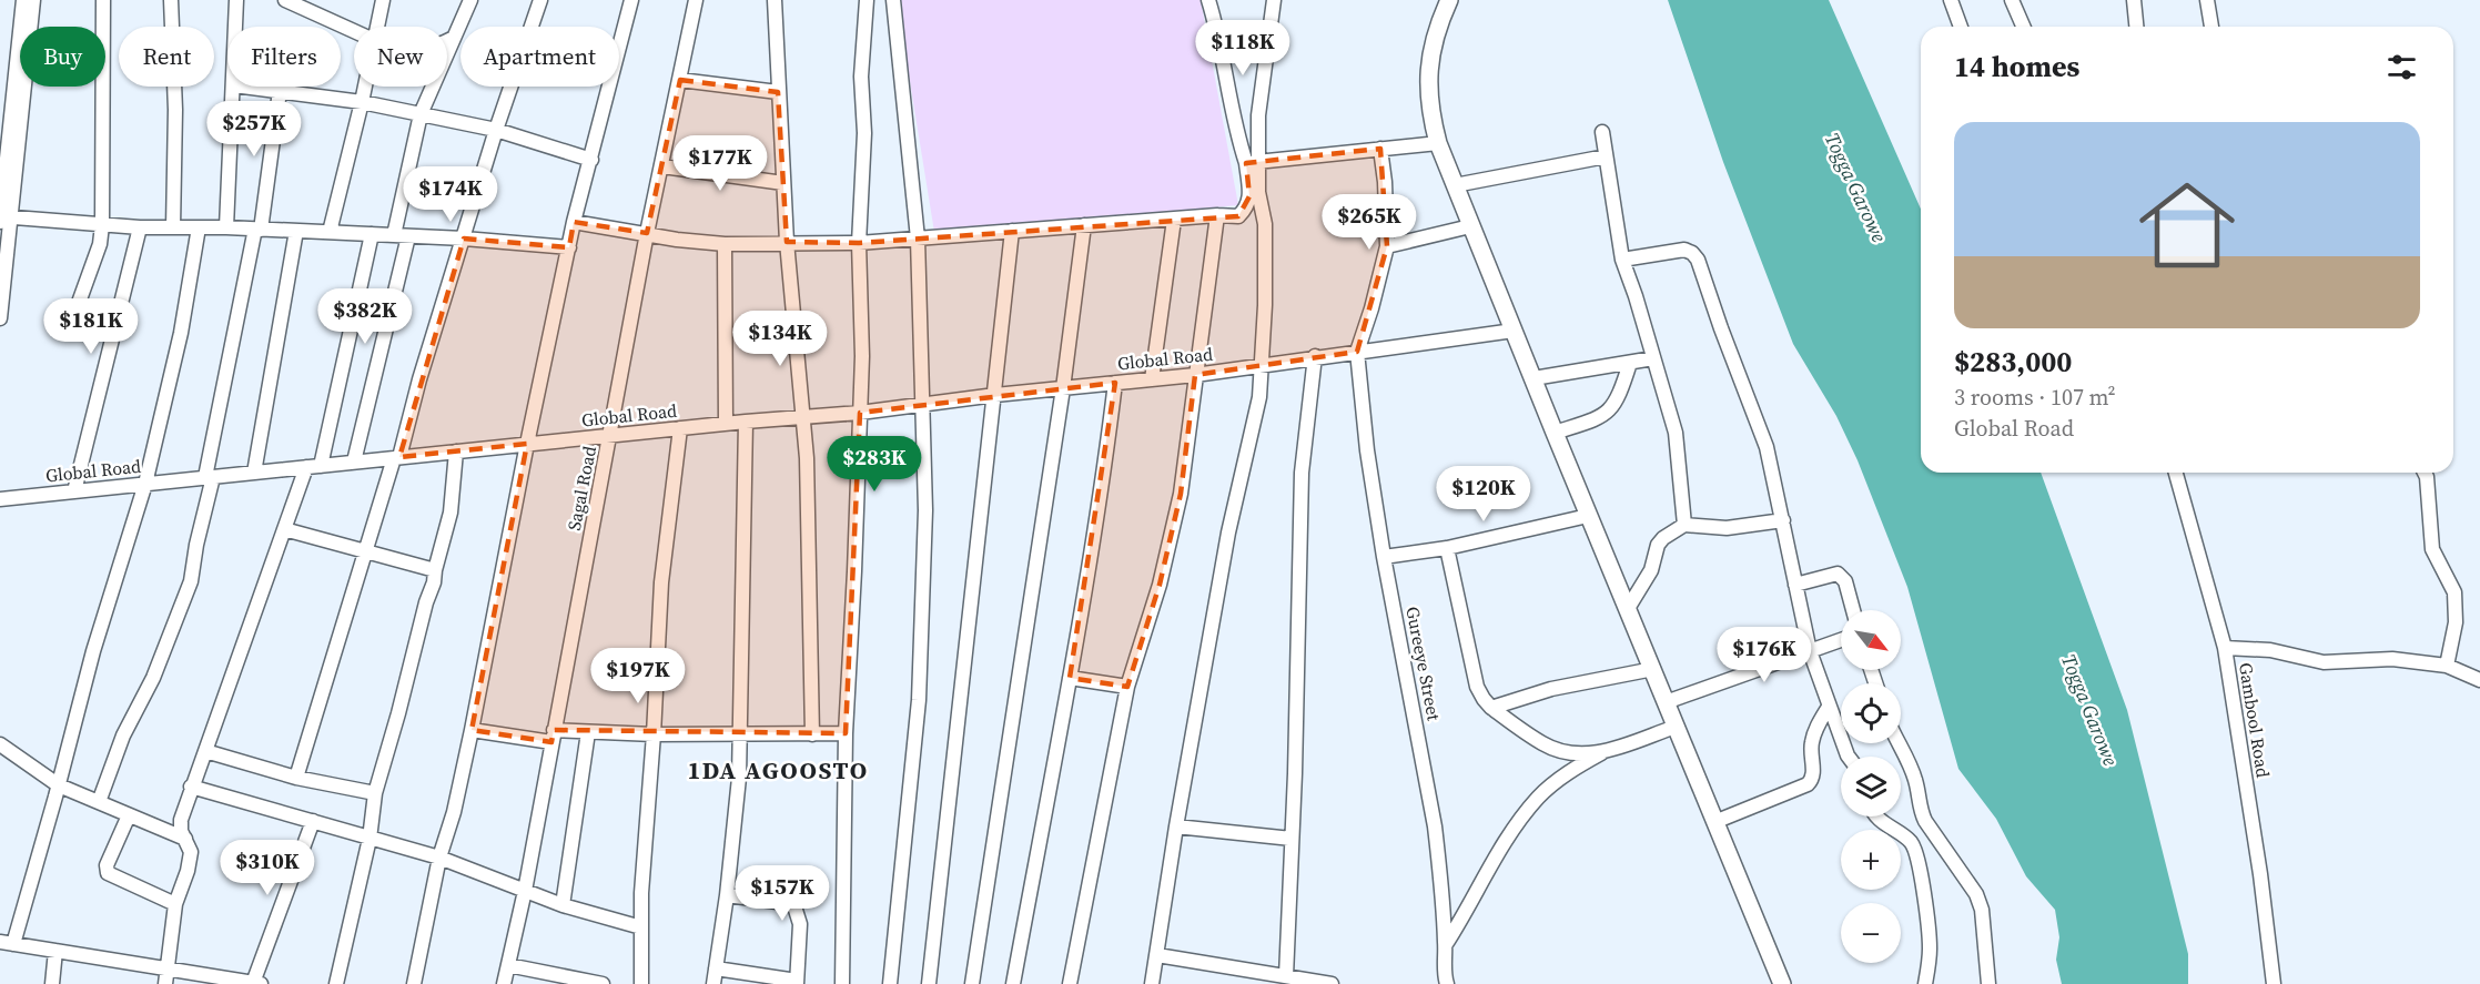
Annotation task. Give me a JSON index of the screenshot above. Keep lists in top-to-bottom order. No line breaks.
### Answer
{"streets":{"street":["Global Road","Sagal Road","Gureeye Street","Gambool Road"]},"crossings":[["Global Road","Sagal Road"],["Global Road","Gureeye Street"]],"districts":["1DA AGOOSTO"],"water":["Togga Garowe"],"north":"bottom right","page":{"price":["$118K","$257K","$177K","$174K","$265K","$382K","$181K","$134K","$283K","$120K","$176K","$197K","$310K","$157K"],"chip":["Buy","Rent","Filters","New","Apartment"],"heading":"14 homes","list":[{"name":"$283,000","note":"3 rooms · 107 m² · Global Road"}],"map_buttons":["+","−"]}}
